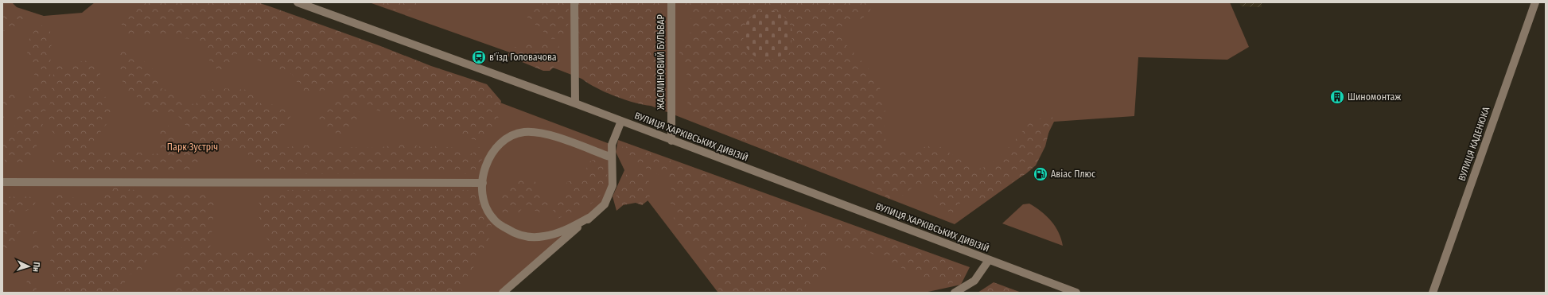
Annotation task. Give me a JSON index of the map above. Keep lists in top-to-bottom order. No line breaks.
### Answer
{"streets":{"street":["ЖАСМИНОВИЙ БУЛЬВАР","ВУЛИЦЯ ХАРКІВСЬКИХ ДИВІЗІЙ","ВУЛИЦЯ КАДЕНЮКА"]},"crossings":[["ЖАСМИНОВИЙ БУЛЬВАР","ВУЛИЦЯ ХАРКІВСЬКИХ ДИВІЗІЙ"]],"parks":["Парк Зустріч"],"places":{"bus stop":["в'їзд Головачова"],"building":["Шиномонтаж"],"fuel station":["Авіас Плюс"]},"north":"right"}
